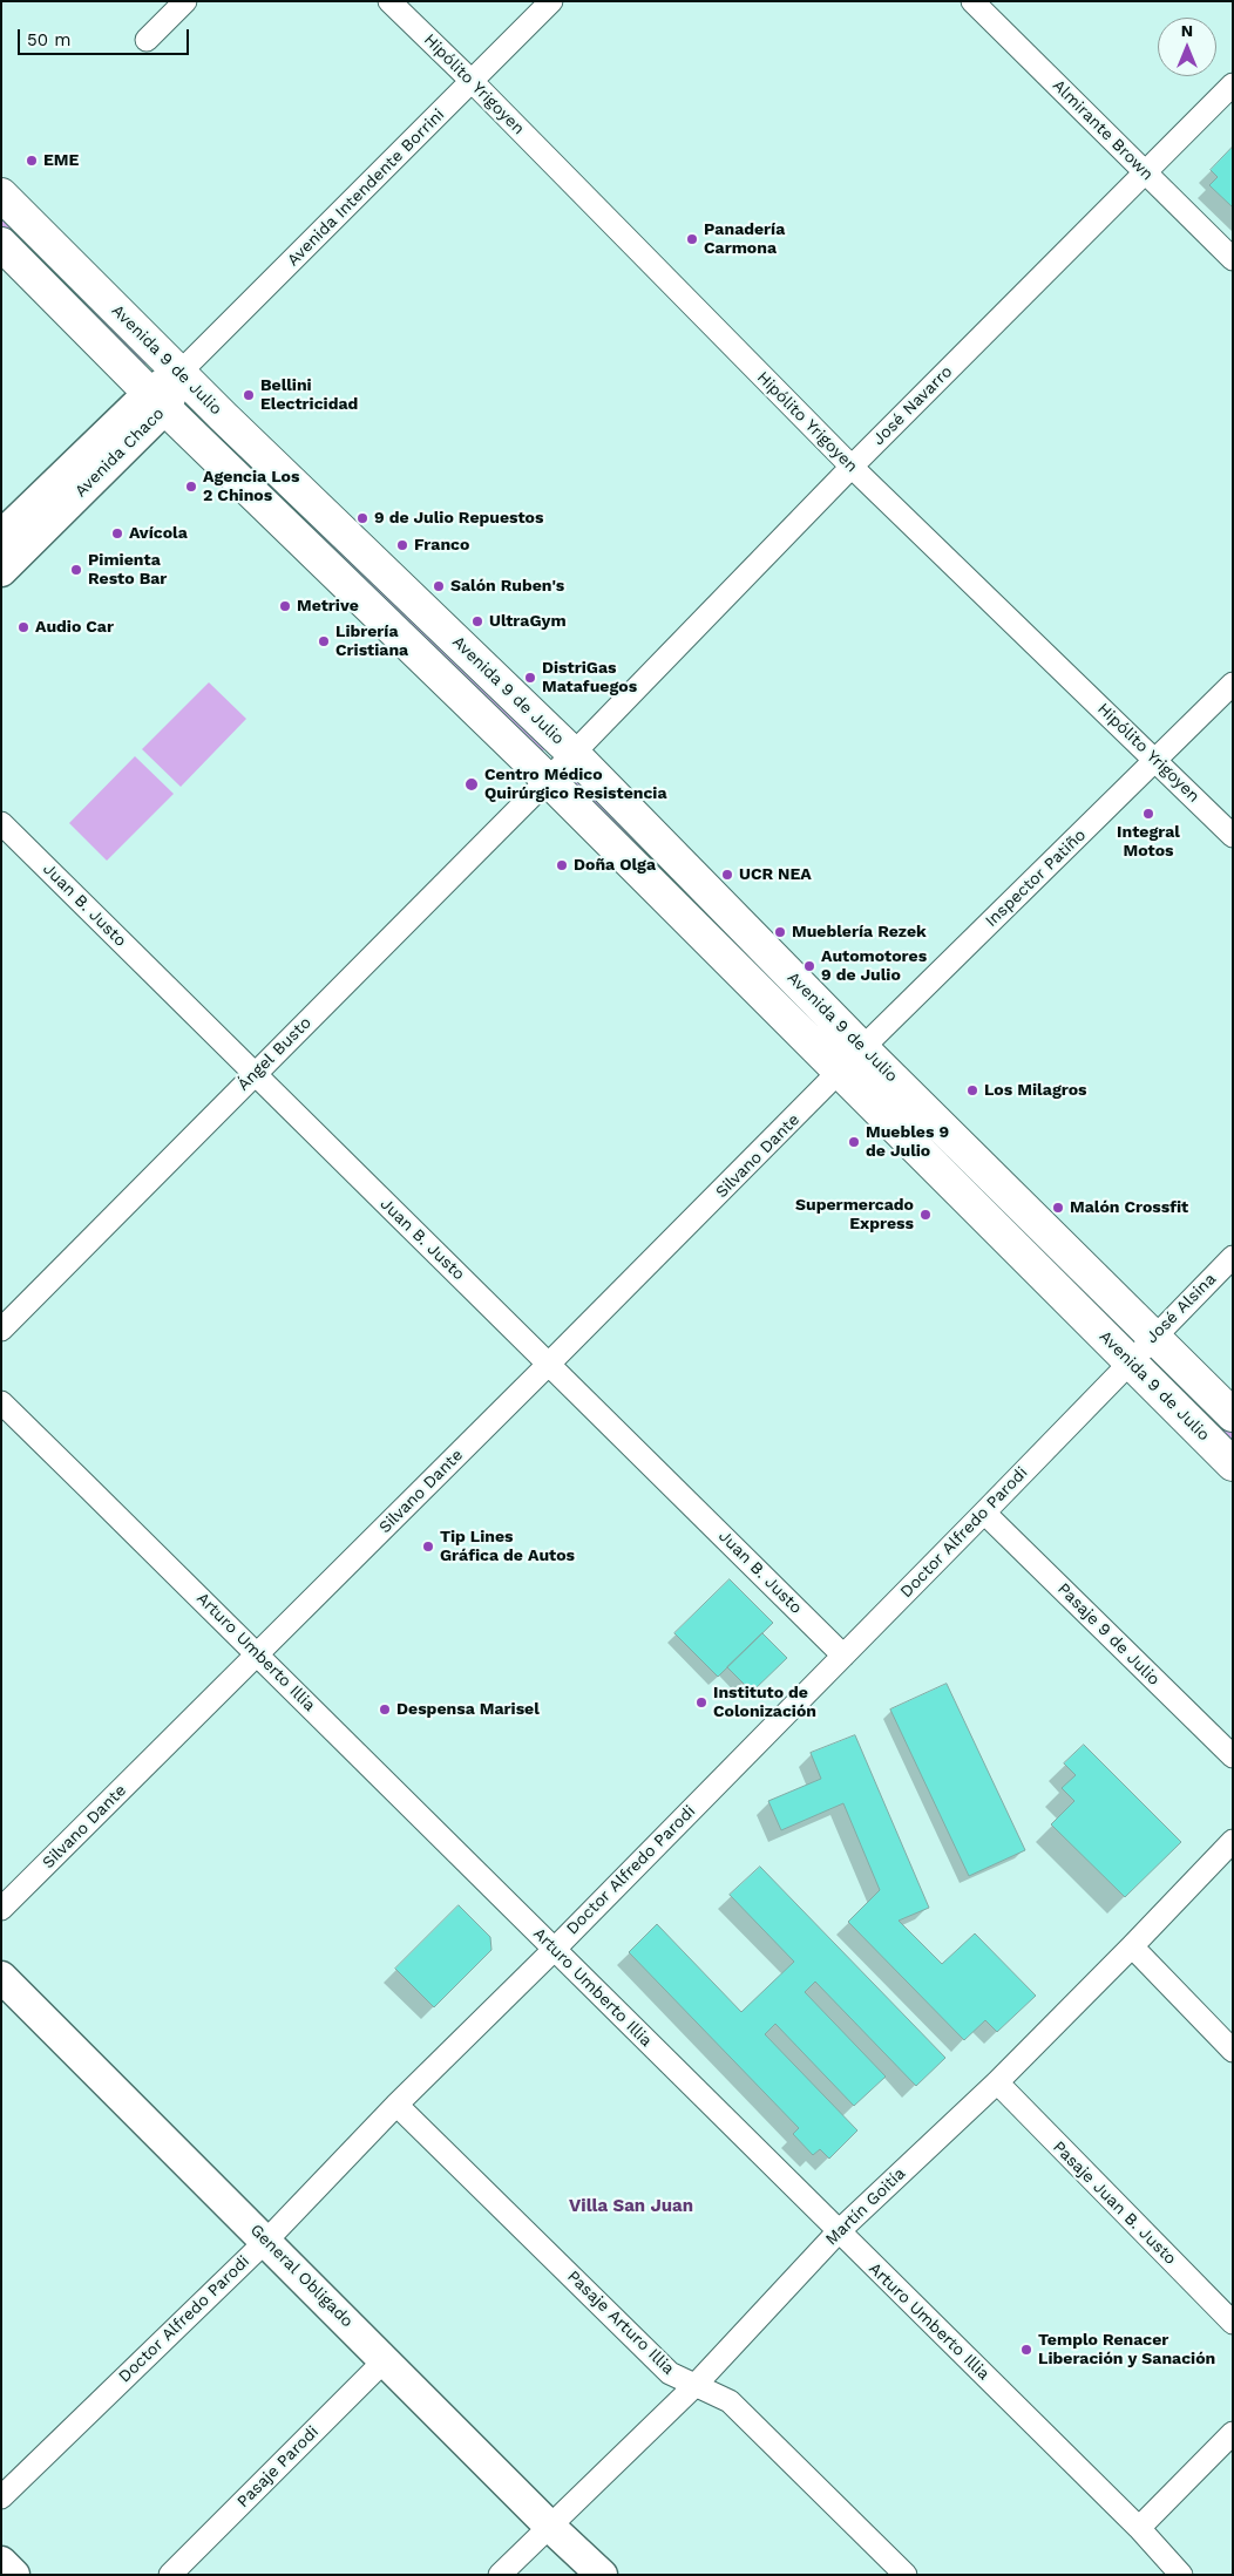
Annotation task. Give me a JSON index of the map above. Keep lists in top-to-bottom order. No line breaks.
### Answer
{"streets":{"main road":["Avenida 9 de Julio"],"street":["Hipólito Yrigoyen","Almirante Brown","Avenida Intendente Borrini","José Navarro","Avenida Chaco","Inspector Patiño","Juan B. Justo","Ángel Busto","Silvano Dante","José Alsina","Doctor Alfredo Parodi","Pasaje 9 de Julio","Arturo Umberto Illia","Pasaje Juan B. Justo","Martín Goitía","General Obligado","Pasaje Arturo Illia","Pasaje Parodi"]},"crossings":[["Hipólito Yrigoyen","Avenida Intendente Borrini"],["Hipólito Yrigoyen","José Navarro"],["Hipólito Yrigoyen","Inspector Patiño"],["Almirante Brown","José Navarro"],["Avenida Intendente Borrini","Avenida 9 de Julio"],["Avenida Intendente Borrini","Avenida Chaco"],["Avenida 9 de Julio","José Navarro"],["Avenida 9 de Julio","Avenida Chaco"],["Avenida 9 de Julio","Inspector Patiño"],["Avenida 9 de Julio","Ángel Busto"],["Avenida 9 de Julio","Silvano Dante"],["Avenida 9 de Julio","José Alsina"],["Avenida 9 de Julio","Doctor Alfredo Parodi"],["José Navarro","Ángel Busto"],["Inspector Patiño","Silvano Dante"],["Juan B. Justo","Ángel Busto"],["Juan B. Justo","Silvano Dante"],["Juan B. Justo","Doctor Alfredo Parodi"],["Silvano Dante","Arturo Umberto Illia"],["José Alsina","Doctor Alfredo Parodi"],["Doctor Alfredo Parodi","Pasaje 9 de Julio"],["Doctor Alfredo Parodi","Arturo Umberto Illia"],["Doctor Alfredo Parodi","General Obligado"],["Doctor Alfredo Parodi","Pasaje Arturo Illia"],["Arturo Umberto Illia","Martín Goitía"],["Pasaje Juan B. Justo","Martín Goitía"],["Martín Goitía","General Obligado"],["Martín Goitía","Pasaje Arturo Illia"],["General Obligado","Pasaje Parodi"]],"districts":["Villa San Juan"],"places":["EME","Panadería Carmona","Bellini Electricidad","Agencia Los 2 Chinos","9 de Julio Repuestos","Avícola","Franco","Pimienta Resto Bar","Salón Ruben's","Metrive","UltraGym","Audio Car","Librería Cristiana","DistriGas Matafuegos","Centro Médico Quirúrgico Resistencia","Integral Motos","Doña Olga","UCR NEA","Mueblería Rezek","Automotores 9 de Julio","Los Milagros","Muebles 9 de Julio","Malón Crossfit","Supermercado Express","Tip Lines Gráfica de Autos","Instituto de Colonización","Despensa Marisel","Templo Renacer Liberación y Sanación"],"scale_bar":"50 m","north":"top"}
